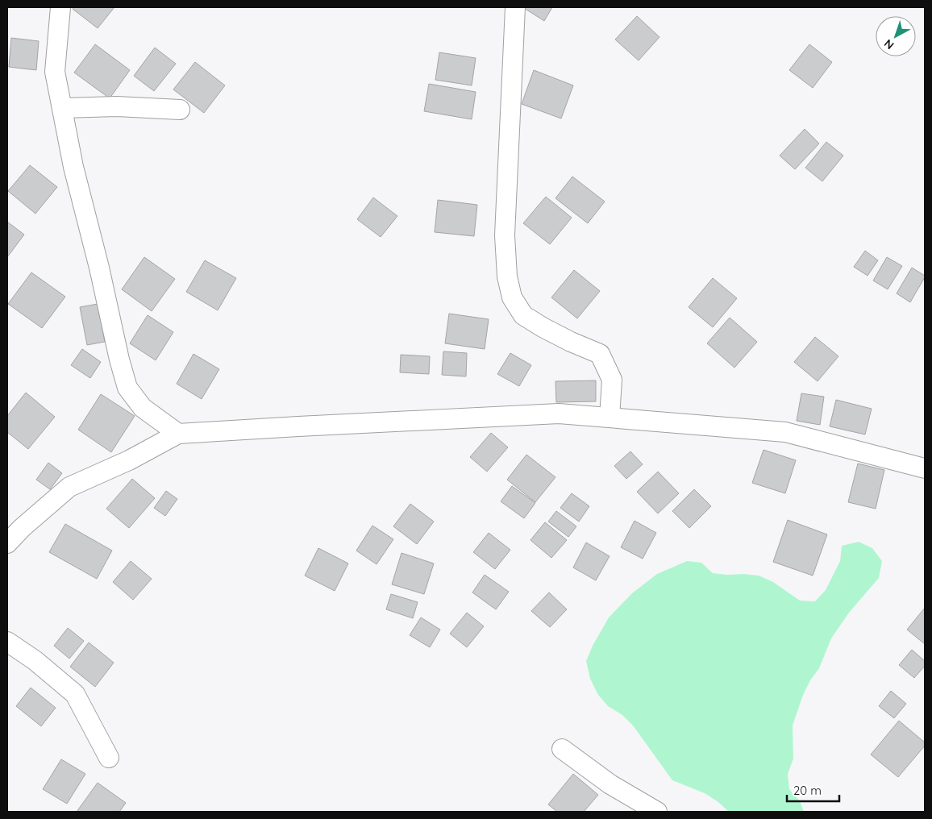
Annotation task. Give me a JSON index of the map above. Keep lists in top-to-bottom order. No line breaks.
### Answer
{"scale_bar":"20 m","north":"bottom left"}
